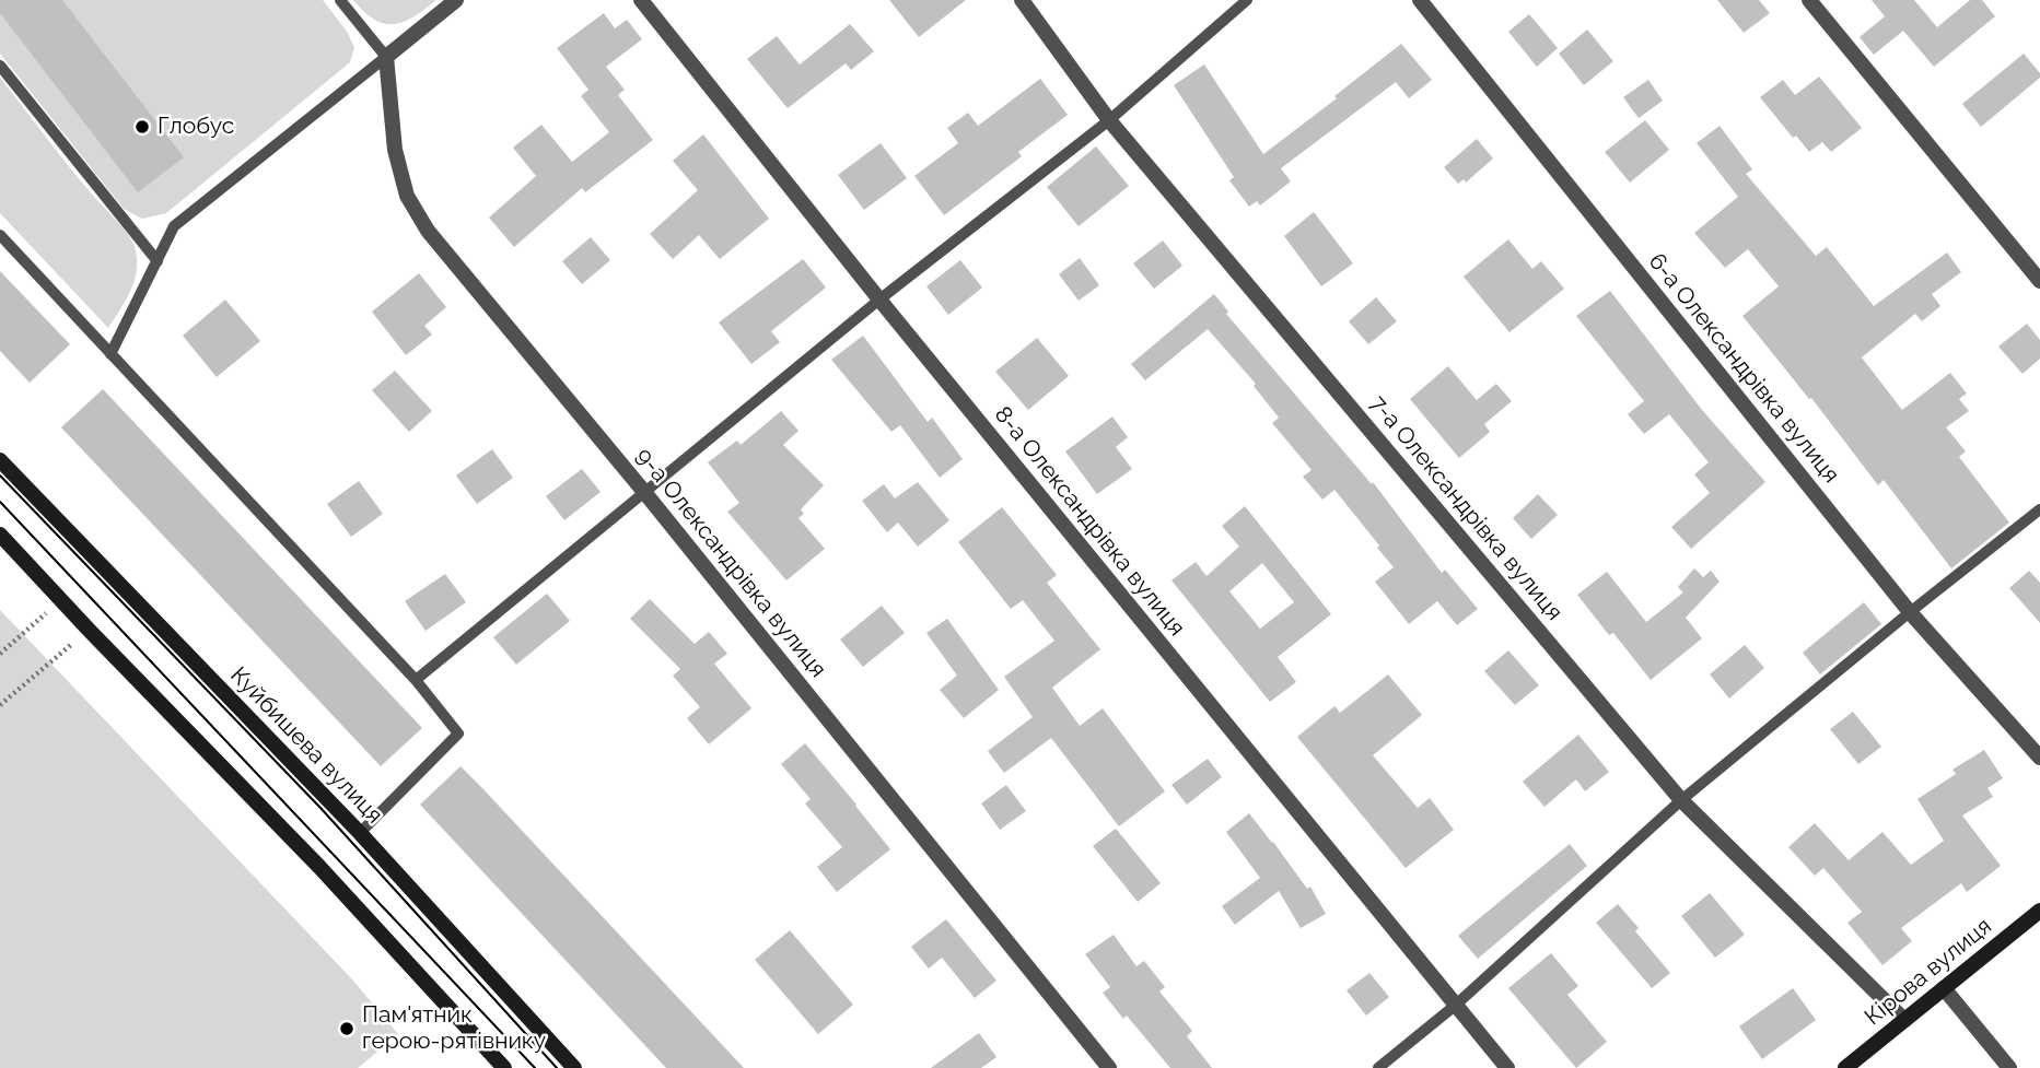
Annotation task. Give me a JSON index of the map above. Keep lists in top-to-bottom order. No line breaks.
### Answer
{"streets":{"main road":["Куйбишева вулиця","Кірова вулиця"],"street":["6-а Олександрівка вулиця","7-а Олександрівка вулиця","8-а Олександрівка вулиця","9-а Олександрівка вулиця"]},"crossings":[["7-а Олександрівка вулиця","Кірова вулиця"]],"places":["Глобус","Пам'ятник герою-рятівнику"]}
